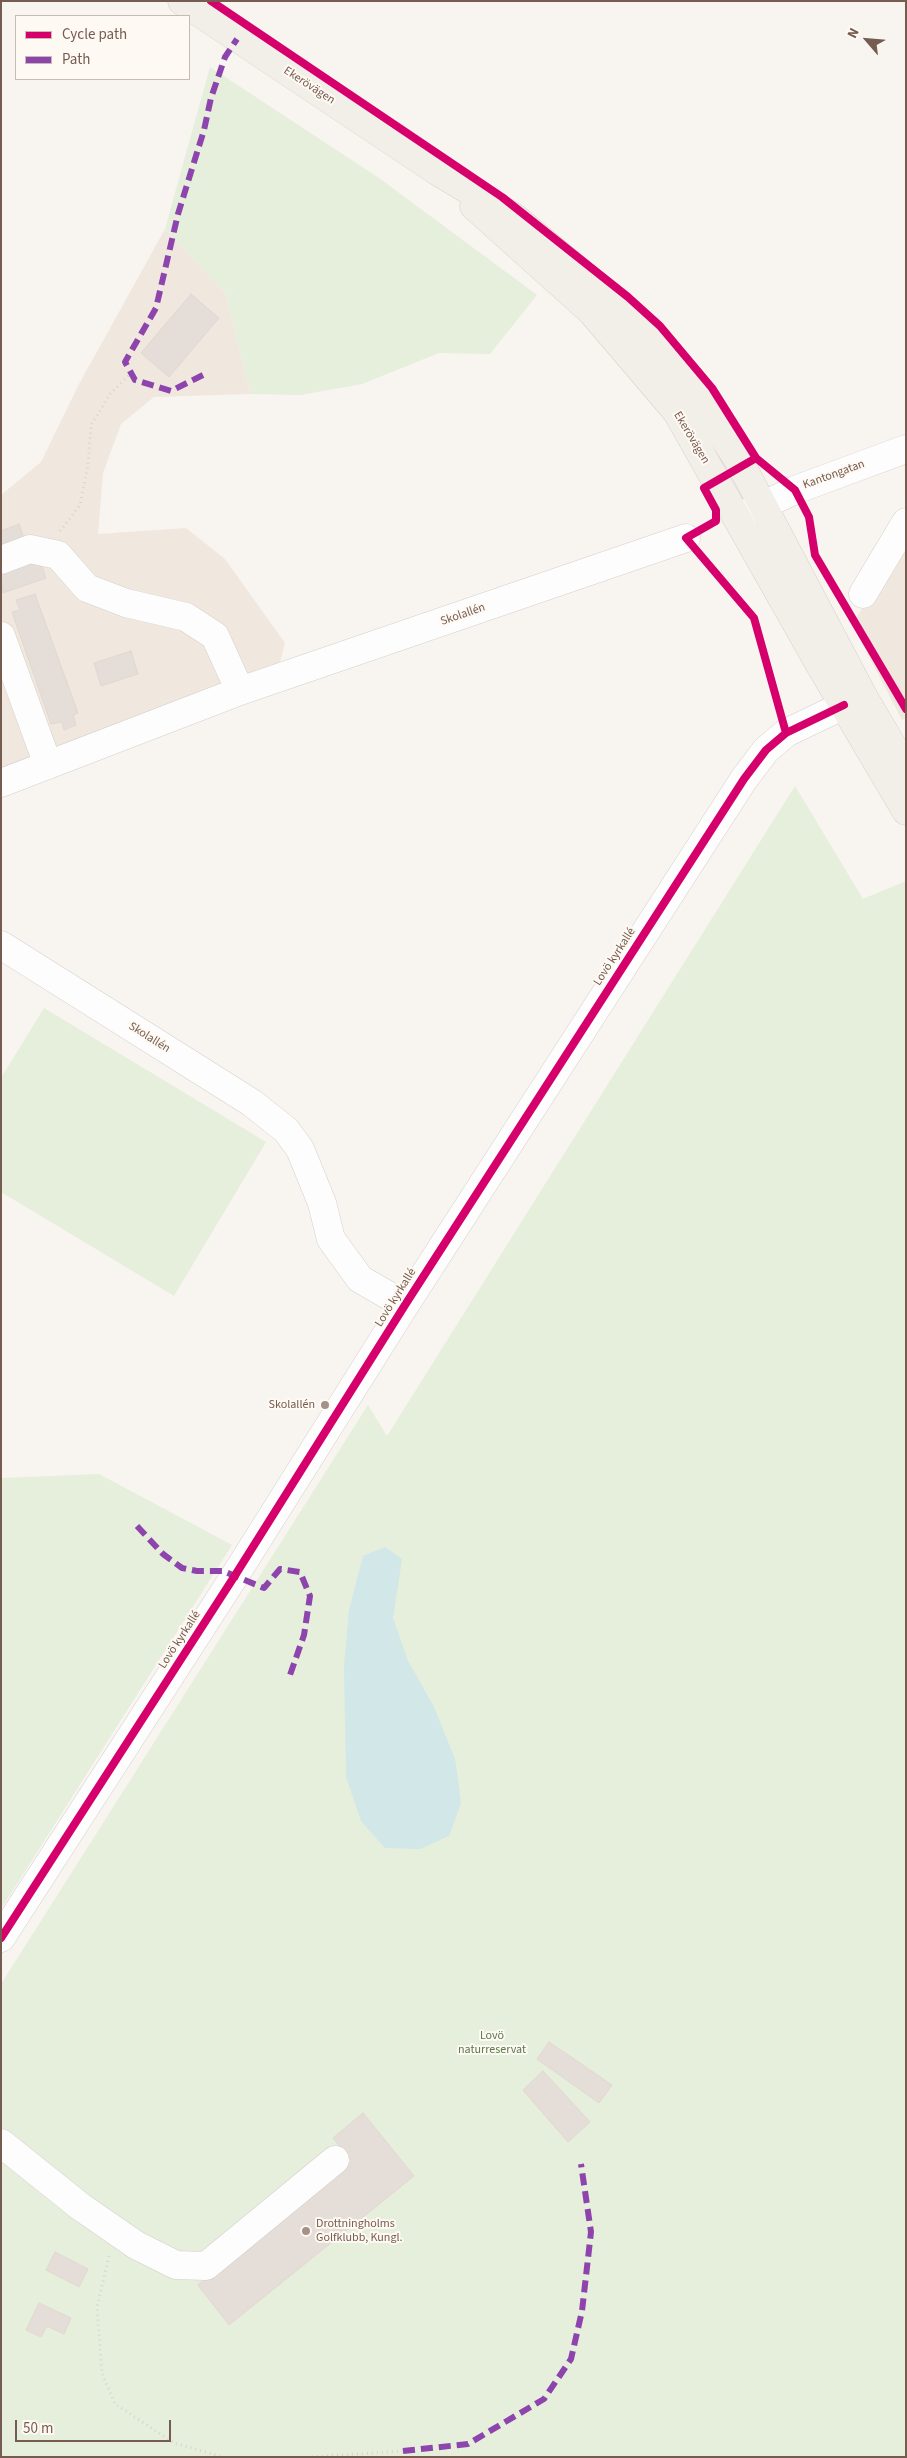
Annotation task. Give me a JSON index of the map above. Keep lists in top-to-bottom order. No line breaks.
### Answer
{"streets":{"main road":["Ekerövägen"],"street":["Kantongatan","Skolallén","Lovö kyrkallé"]},"crossings":[["Ekerövägen","Kantongatan"],["Ekerövägen","Lovö kyrkallé"],["Skolallén","Lovö kyrkallé"]],"parks":["Lovö naturreservat"],"places":["Skolallén","Drottningholms Golfklubb, Kungl."],"legend":["Cycle path","Path"],"scale_bar":"50 m","north":"top left"}
